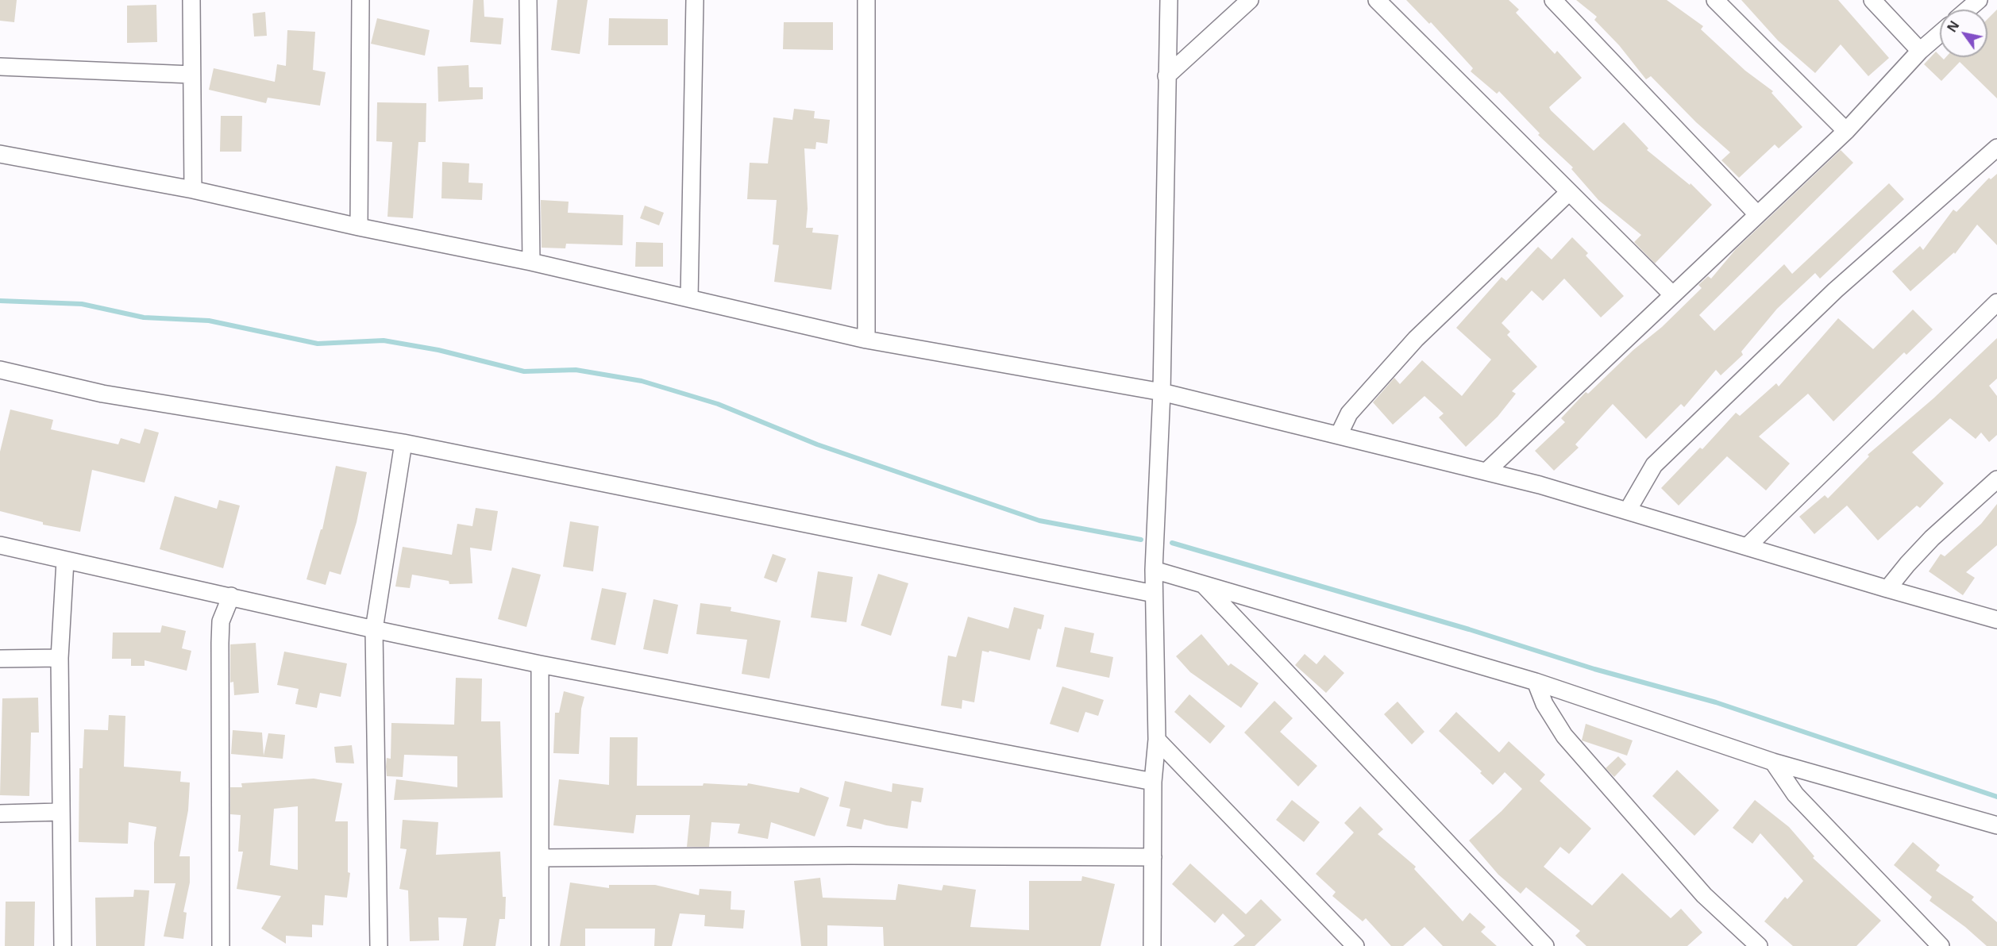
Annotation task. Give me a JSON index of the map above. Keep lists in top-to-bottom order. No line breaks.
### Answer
{"north":"top left"}
